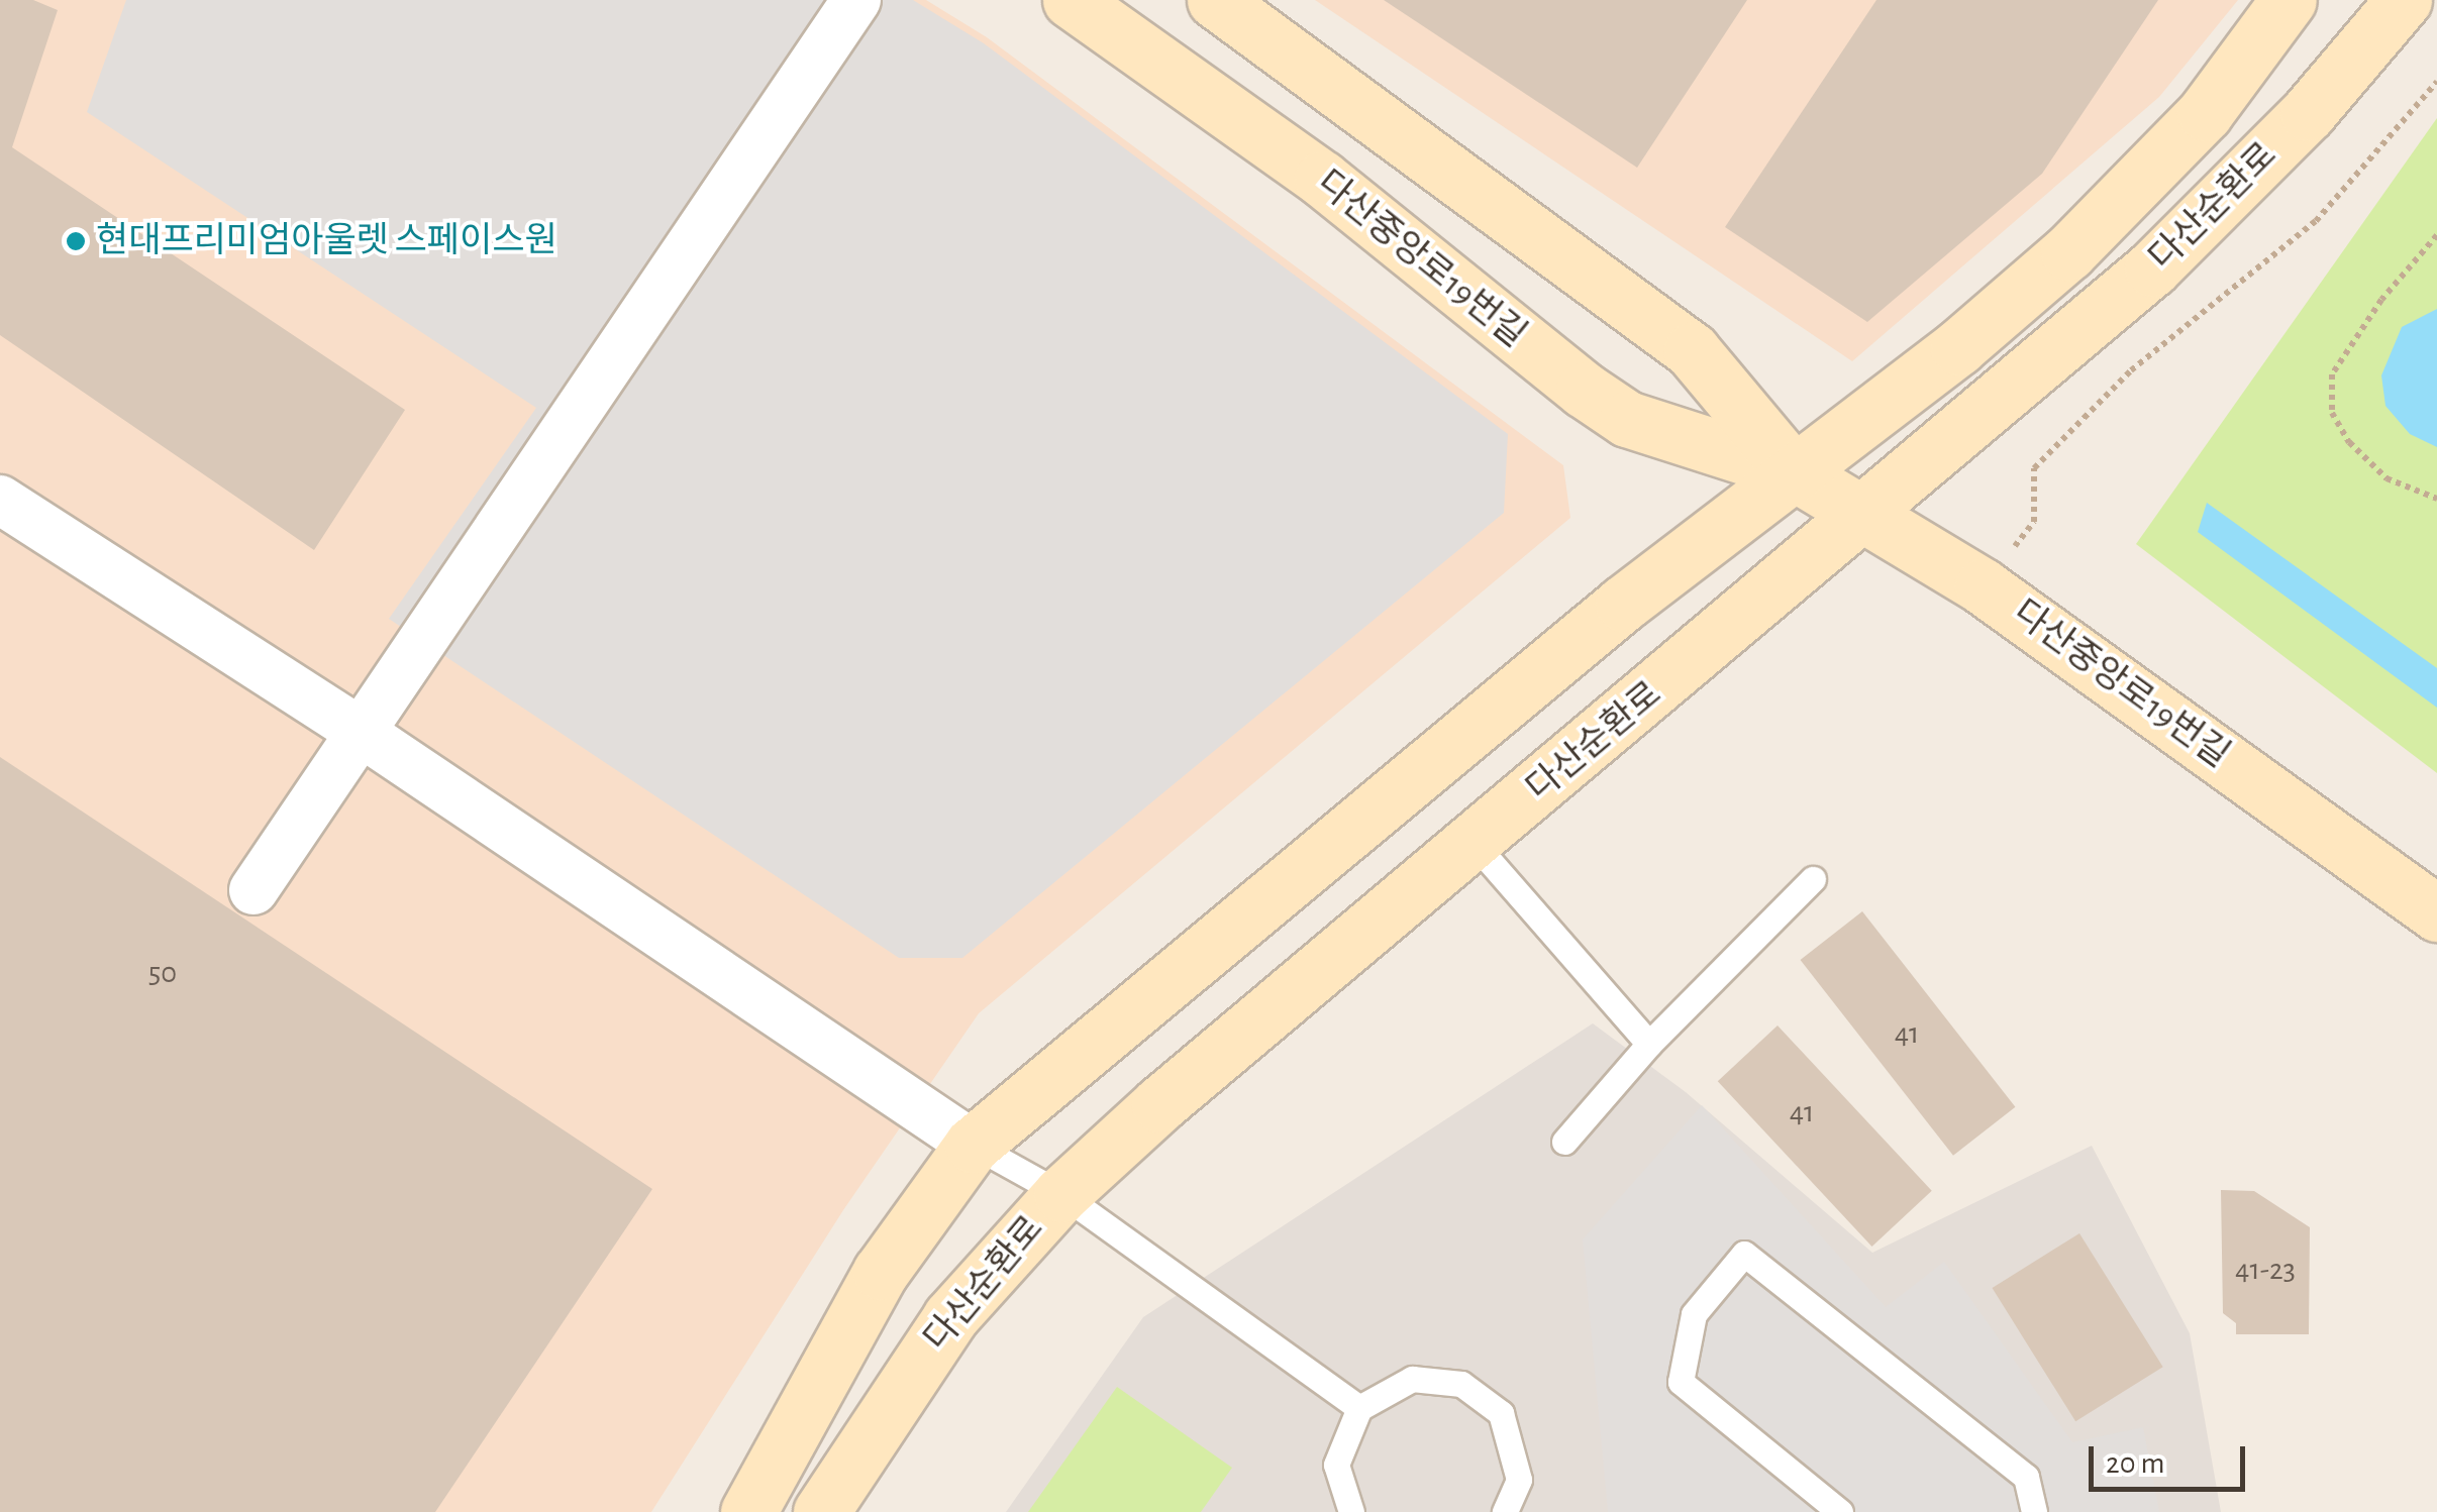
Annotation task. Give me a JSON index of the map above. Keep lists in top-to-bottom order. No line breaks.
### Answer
{"streets":{"street":["다산순환로","다산중앙로19번길"]},"crossings":[["다산순환로","다산중앙로19번길"]],"places":["현대프리미엄아울렛 스페이스원"],"house_numbers":["50","41","41","41-23"],"scale_bar":"20 m"}
